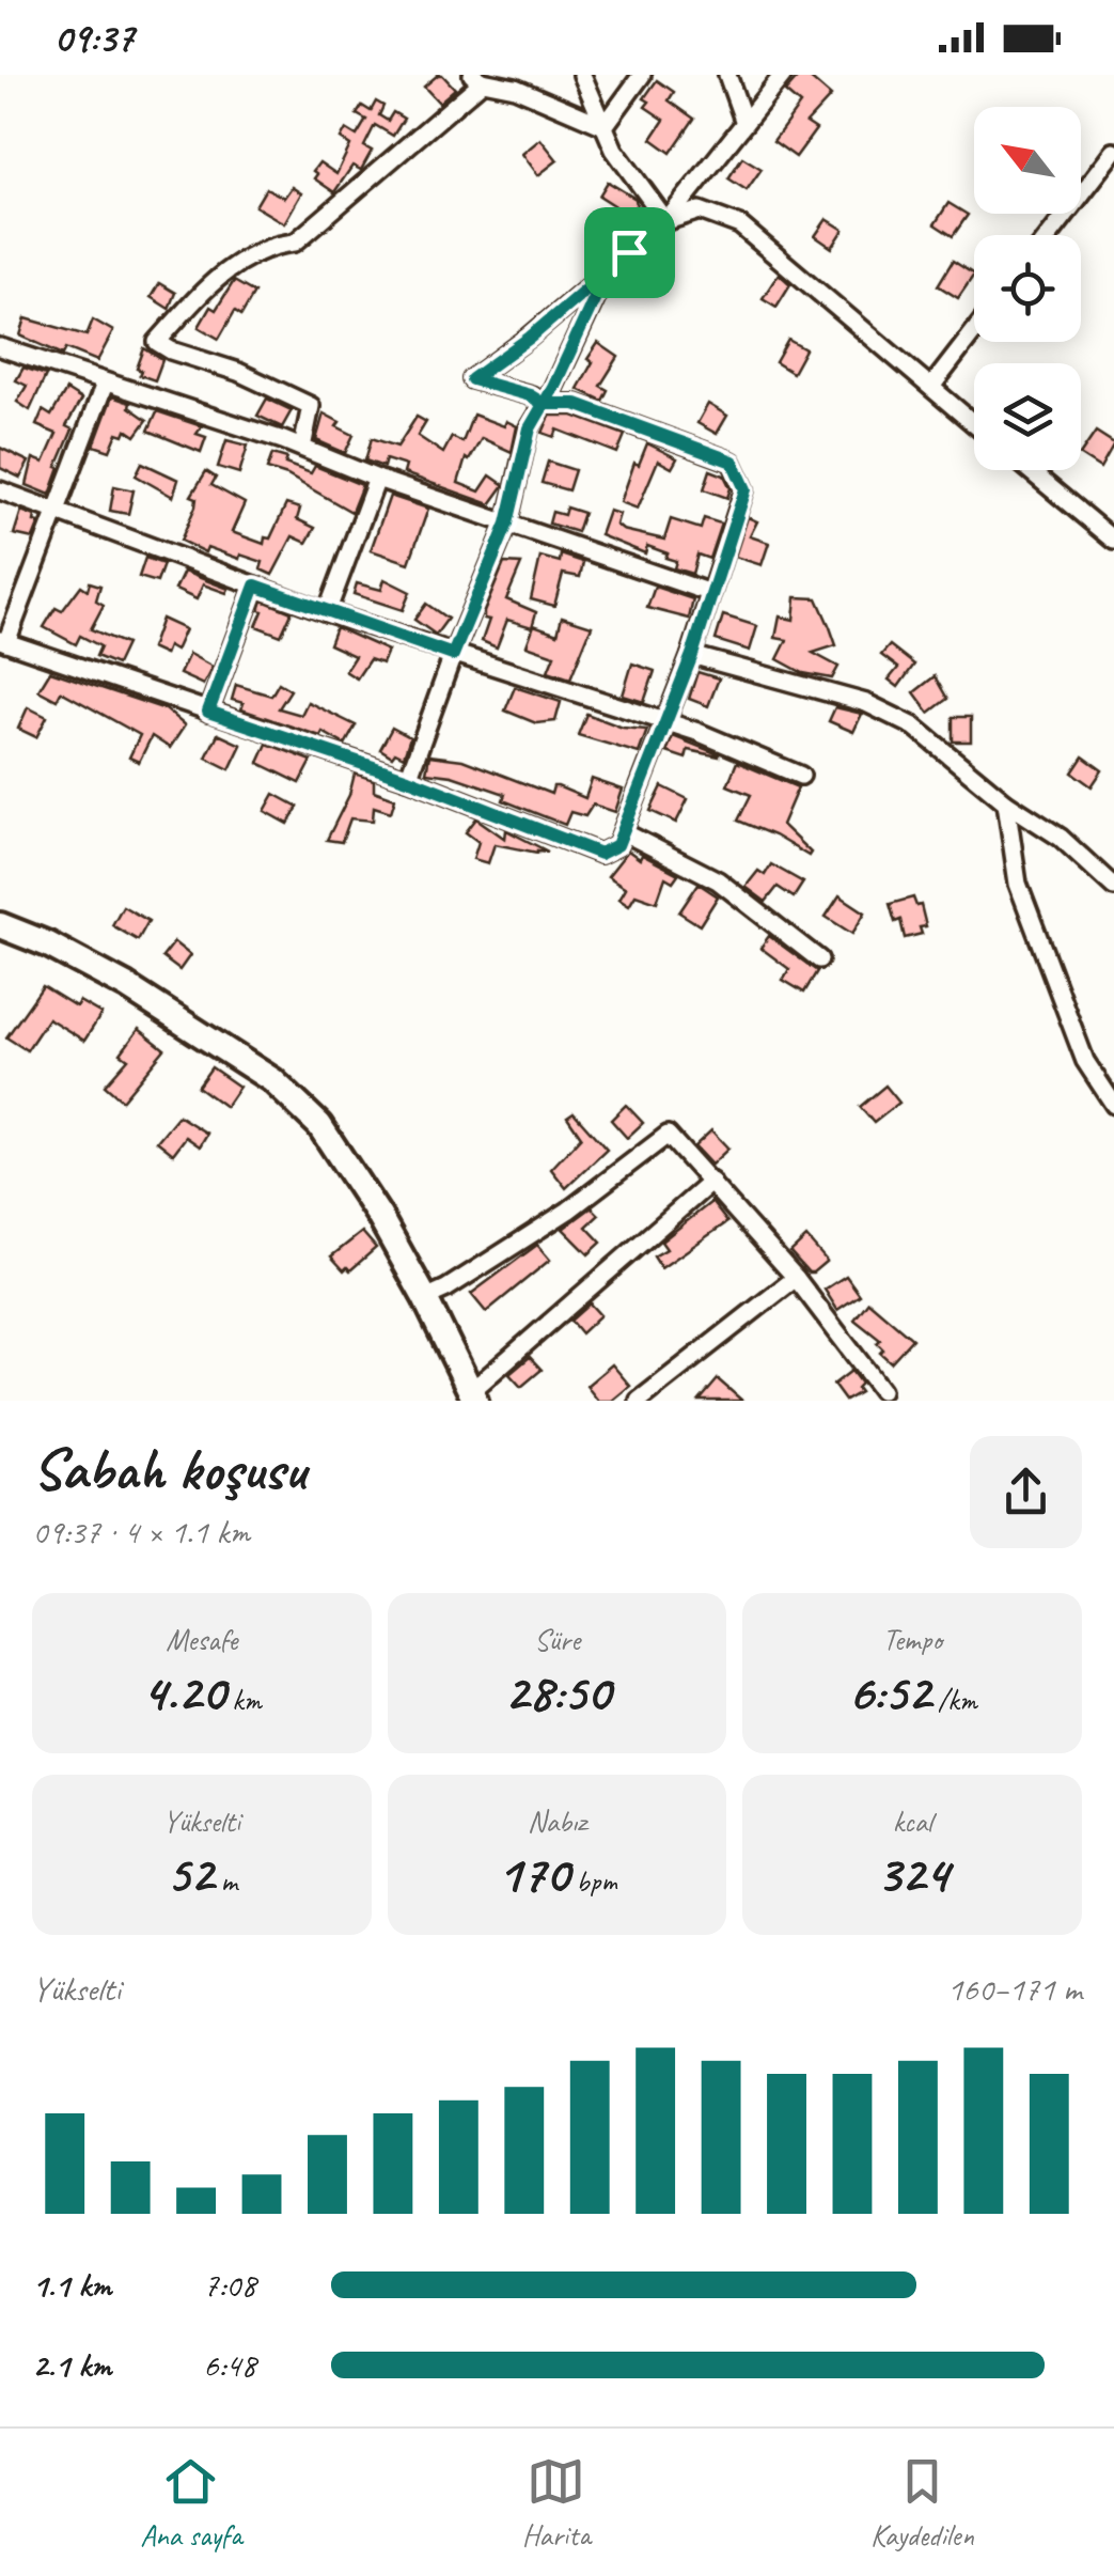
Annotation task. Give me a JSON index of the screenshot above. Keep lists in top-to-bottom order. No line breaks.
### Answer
{"north":"top left","page":{"status":"09:37","heading":["Sabah koşusu","09:37 · 4 × 1.1 km"],"stats":[["Mesafe","4.20 km"],["Süre","28:50"],["Tempo","6:52 /km"],["Yükselti","52 m"],["Nabız","170 bpm"],["kcal","324"]],"chart":["Yükselti","160–171 m"],"list":[{"name":"1.1 km","note":"7:08"},{"name":"2.1 km","note":"6:48"}],"tabs":["Ana sayfa","Harita","Kaydedilen"]}}
